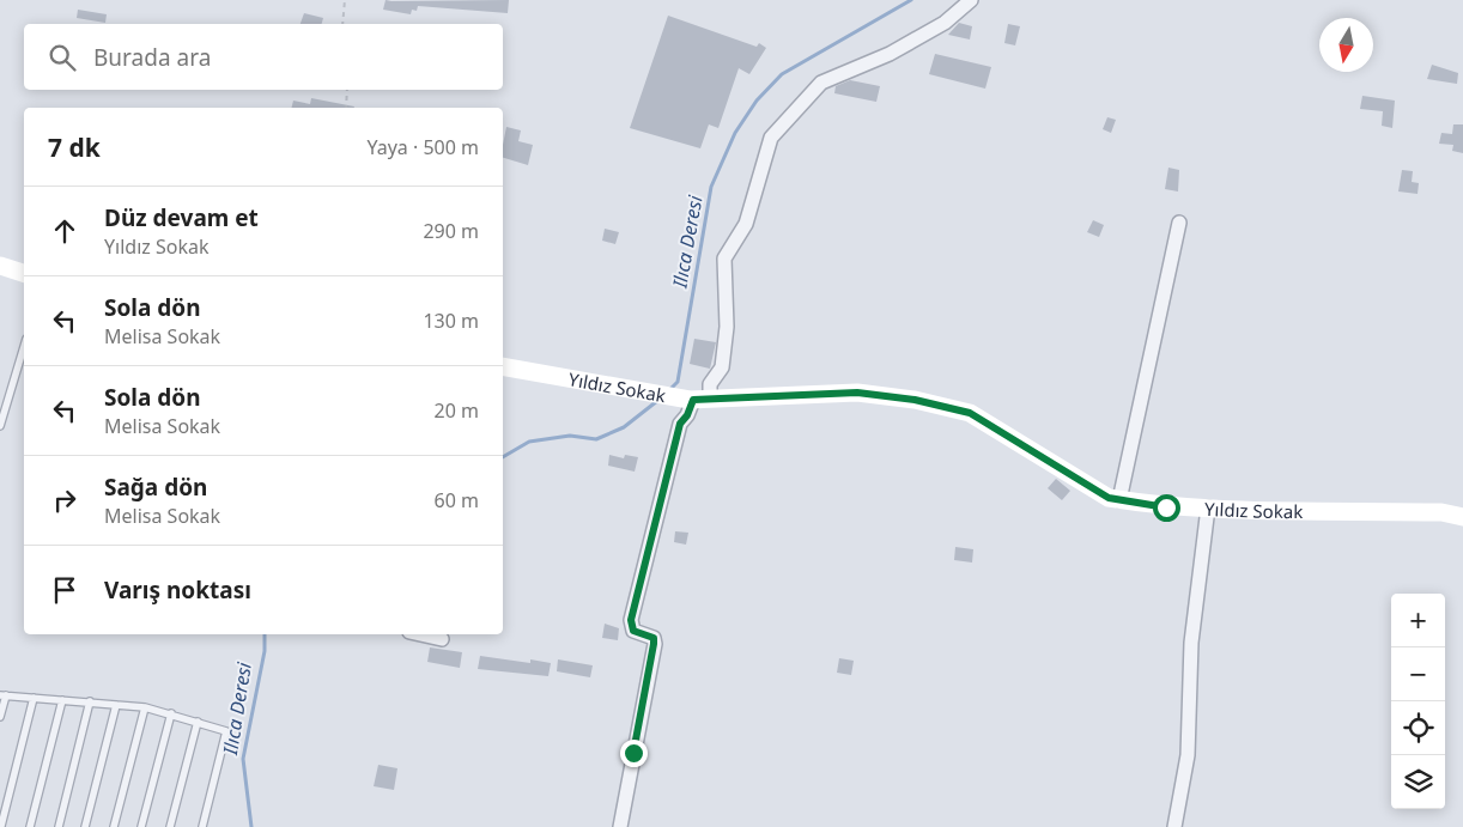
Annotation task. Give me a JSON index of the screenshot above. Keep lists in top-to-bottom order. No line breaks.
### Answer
{"streets":{"street":["Yıldız Sokak"]},"water":["Ilıca Deresi"],"north":"bottom","page":{"search":"Burada ara","heading":["7 dk","Yaya · 500 m"],"list":[["Düz devam et","Yıldız Sokak","290 m"],["Sola dön","Melisa Sokak","130 m"],["Sola dön","Melisa Sokak","20 m"],["Sağa dön","Melisa Sokak","60 m"],"Varış noktası"],"map_buttons":["+","−"]}}
